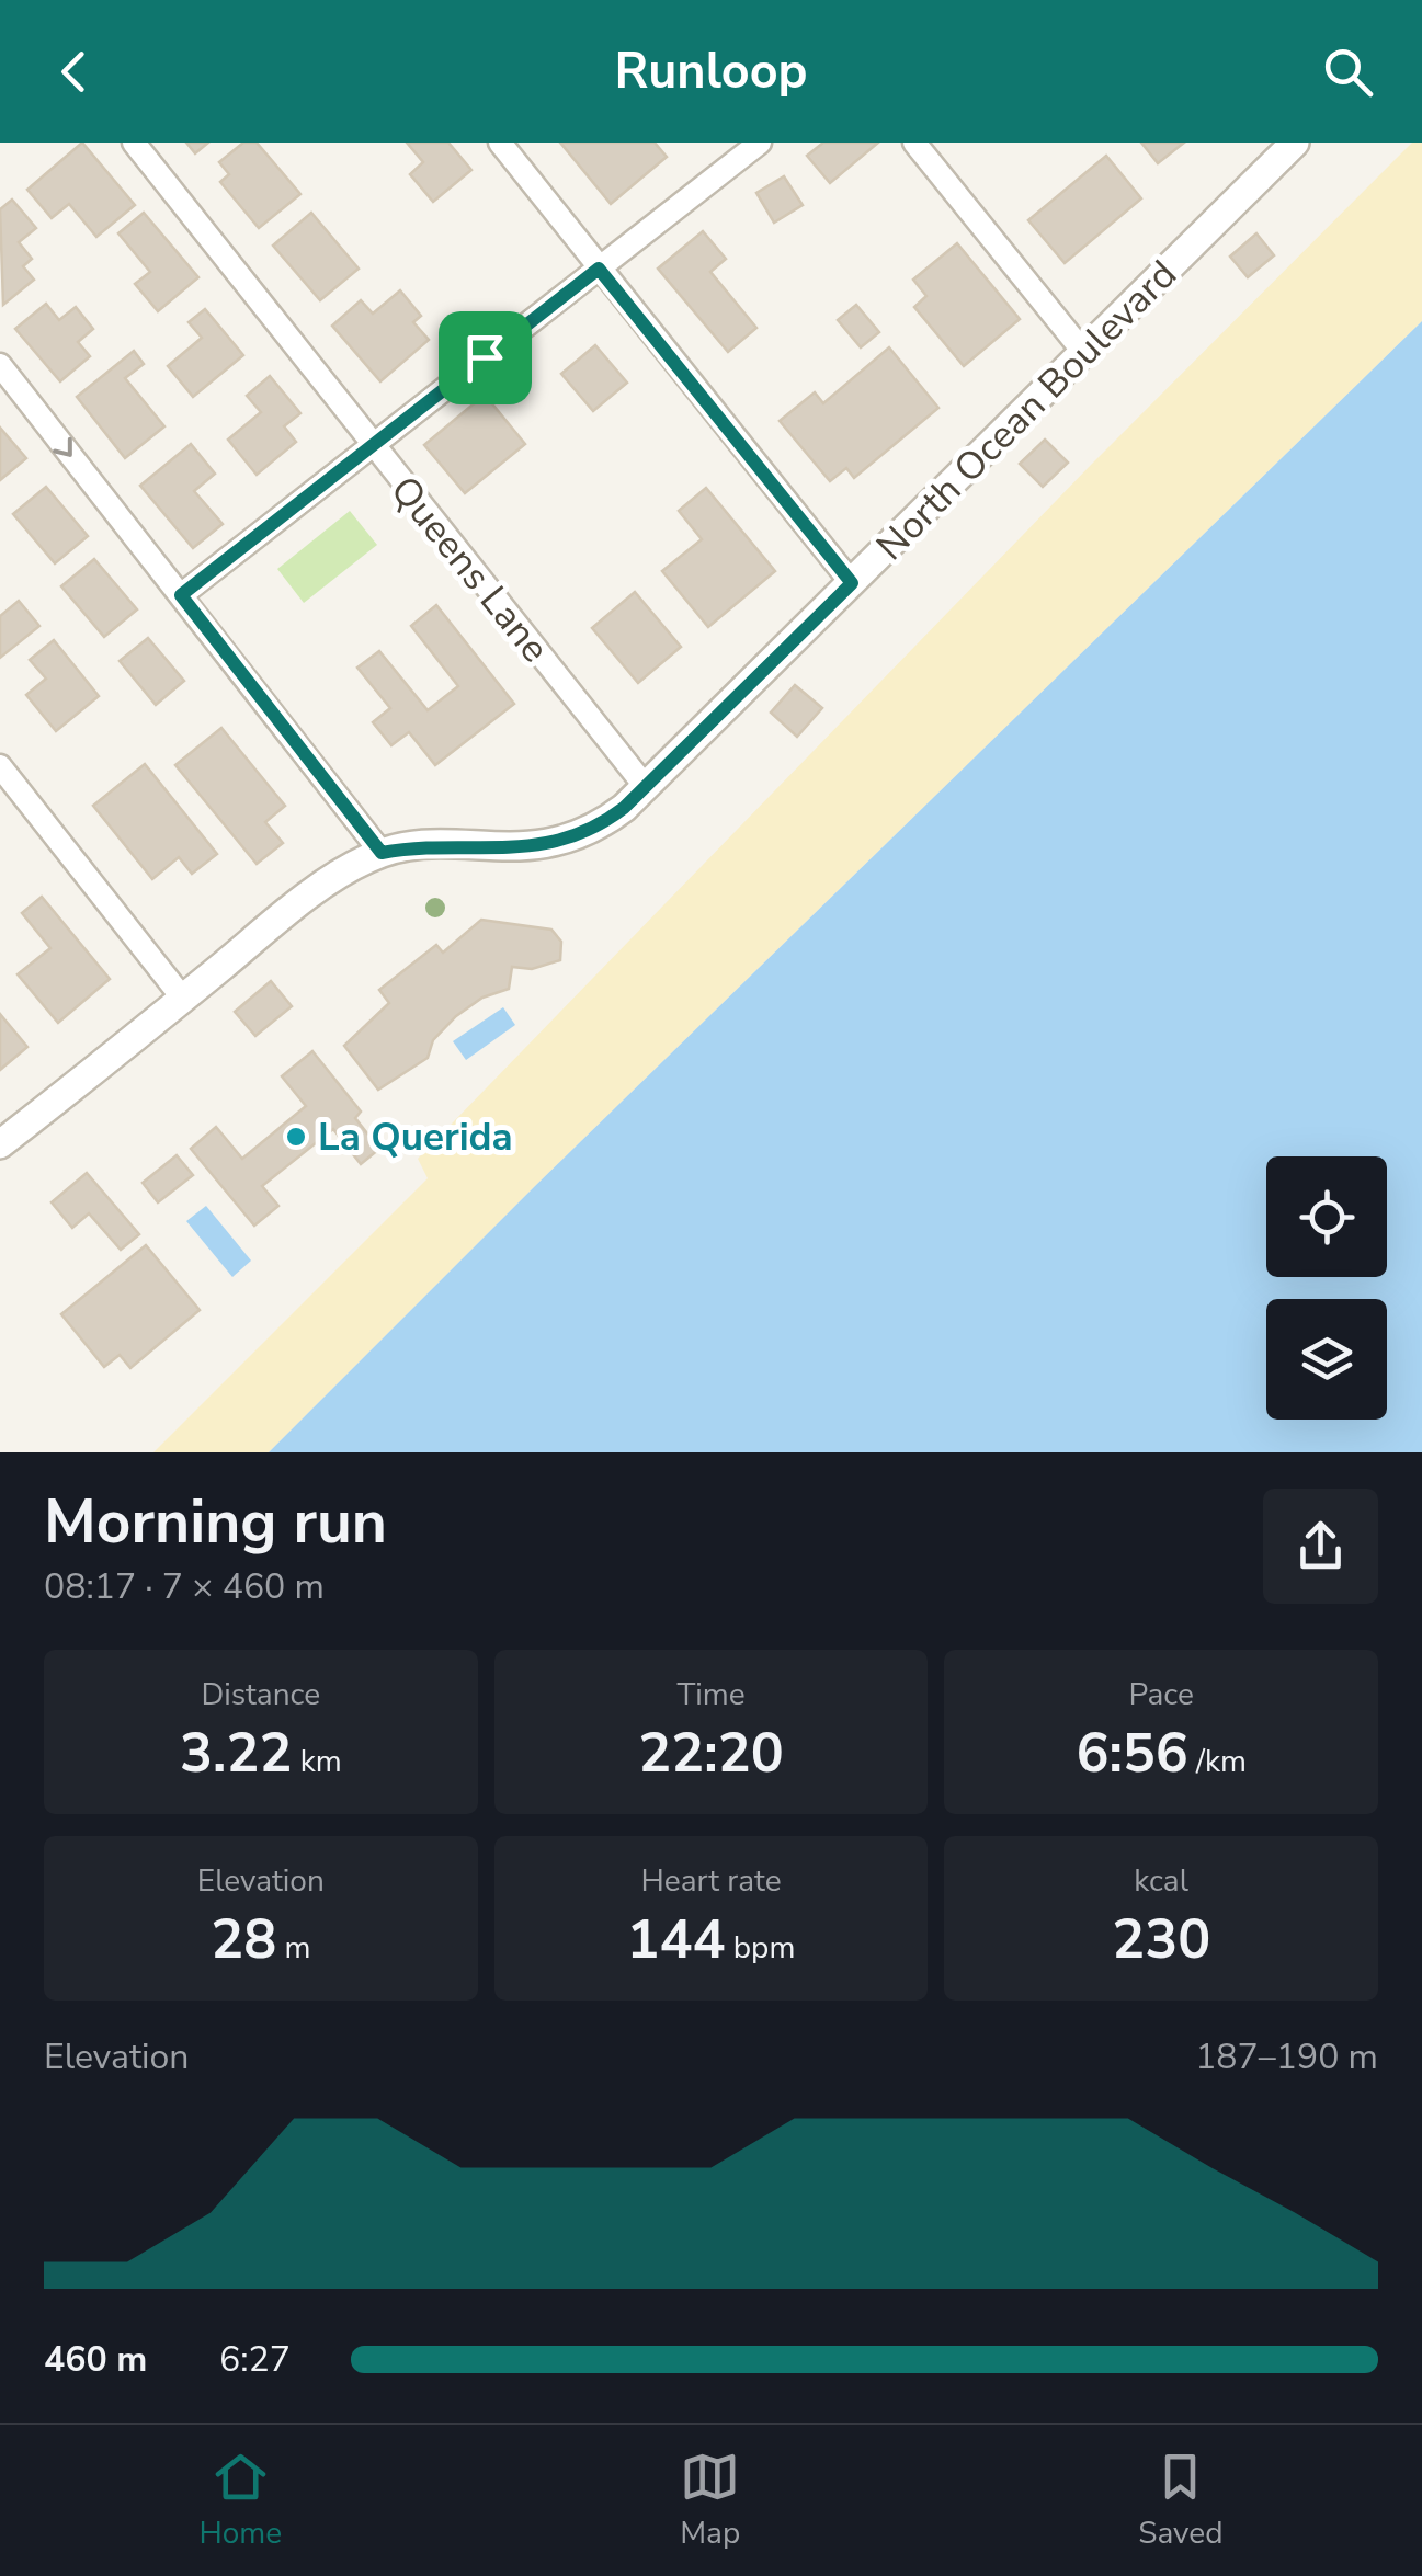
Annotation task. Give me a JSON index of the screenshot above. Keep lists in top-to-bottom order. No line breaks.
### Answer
{"streets":{"street":["North Ocean Boulevard","Queens Lane"]},"crossings":[["North Ocean Boulevard","Queens Lane"]],"places":["La Querida"],"page":{"header":"Runloop","heading":["Morning run","08:17 · 7 × 460 m"],"stats":[["Distance","3.22 km"],["Time","22:20"],["Pace","6:56 /km"],["Elevation","28 m"],["Heart rate","144 bpm"],["kcal","230"]],"chart":["Elevation","187–190 m"],"list":[{"name":"460 m","note":"6:27"}],"tabs":["Home","Map","Saved"]}}
